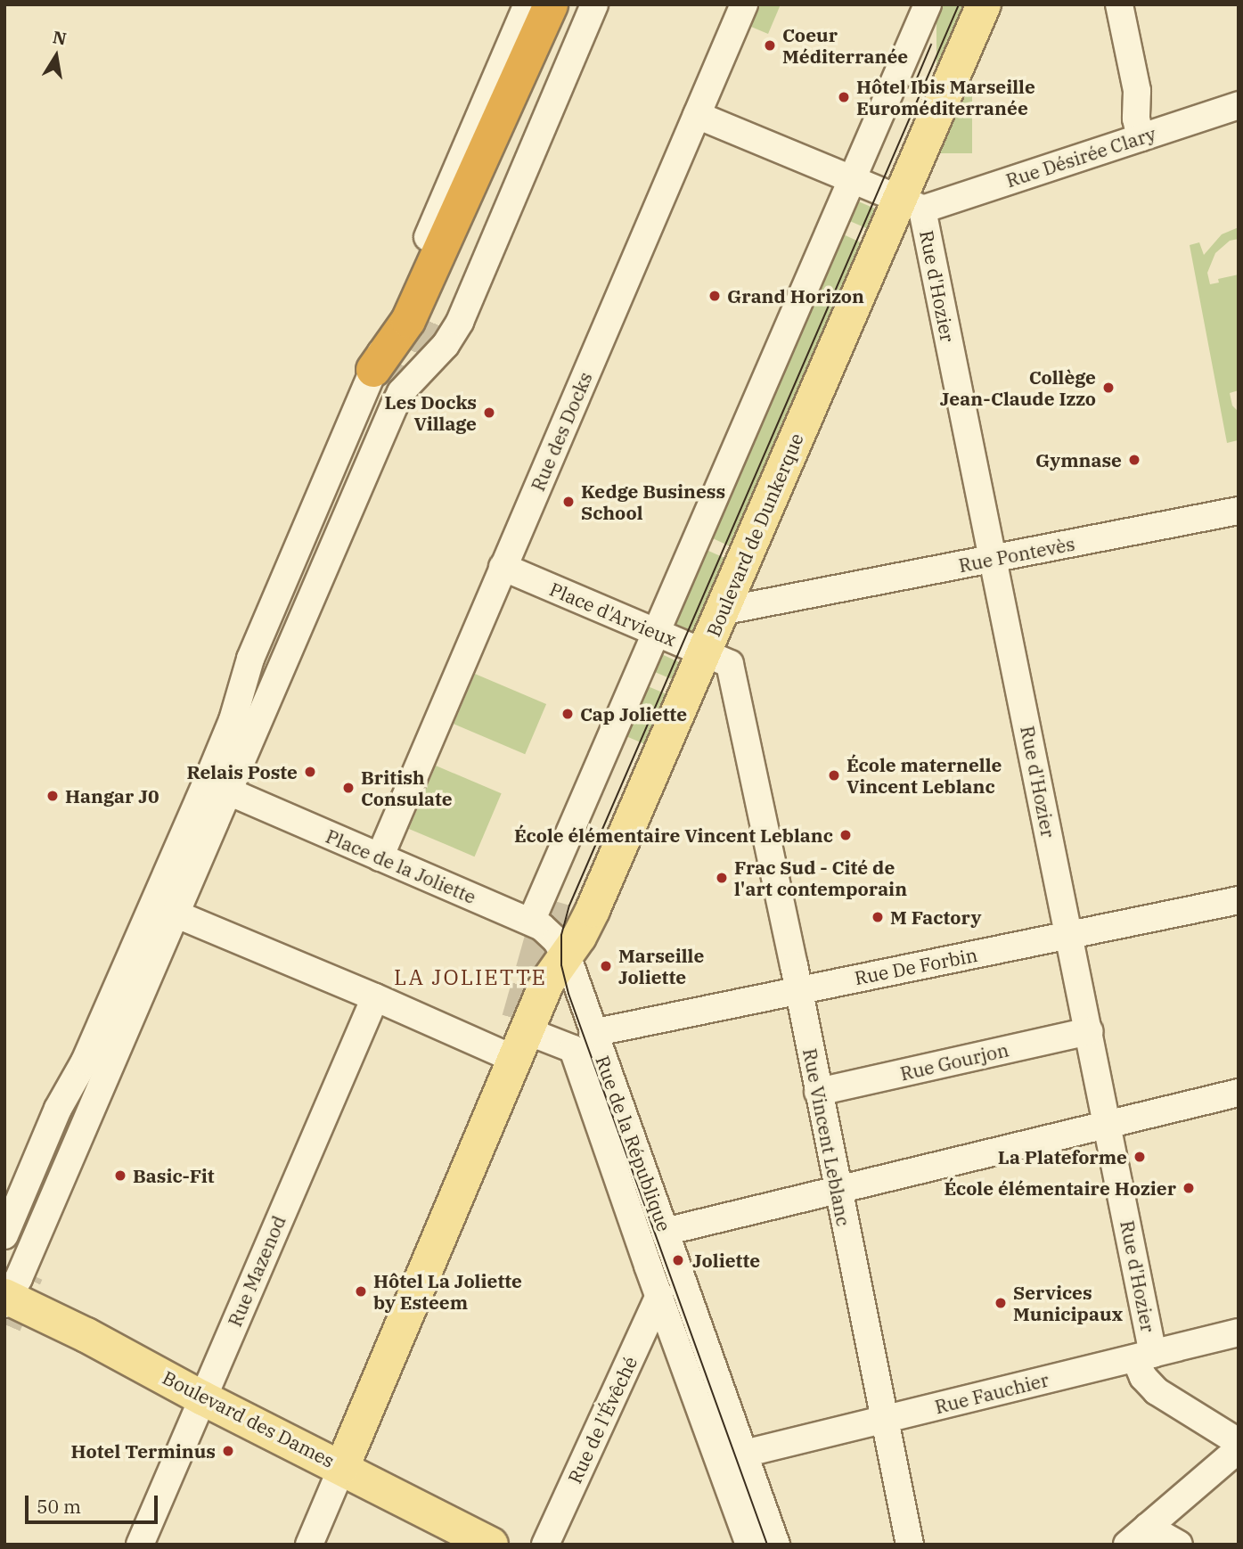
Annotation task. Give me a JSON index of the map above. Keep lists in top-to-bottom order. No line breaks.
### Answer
{"streets":{"main road":["Boulevard de Dunkerque","Boulevard des Dames"],"street":["Rue Désirée Clary","Rue d'Hozier","Rue des Docks","Rue Pontevès","Place d'Arvieux","Place de la Joliette","Rue De Forbin","Rue Gourjon","Rue Vincent Leblanc","Rue de la République","Rue Mazenod","Rue Fauchier","Rue de l'Évêché"]},"crossings":[["Rue Désirée Clary","Rue d'Hozier"],["Rue Désirée Clary","Boulevard de Dunkerque"],["Rue d'Hozier","Boulevard de Dunkerque"],["Rue d'Hozier","Rue Pontevès"],["Rue d'Hozier","Rue De Forbin"],["Rue d'Hozier","Rue Gourjon"],["Rue d'Hozier","Rue Fauchier"],["Rue des Docks","Place d'Arvieux"],["Rue des Docks","Place de la Joliette"],["Boulevard de Dunkerque","Rue Pontevès"],["Boulevard de Dunkerque","Place d'Arvieux"],["Boulevard de Dunkerque","Place de la Joliette"],["Boulevard de Dunkerque","Rue de la République"],["Boulevard de Dunkerque","Boulevard des Dames"],["Place d'Arvieux","Rue Vincent Leblanc"],["Place de la Joliette","Rue de la République"],["Rue De Forbin","Rue Vincent Leblanc"],["Rue De Forbin","Rue de la République"],["Rue Gourjon","Rue Vincent Leblanc"],["Rue Vincent Leblanc","Rue Fauchier"],["Rue de la République","Rue Fauchier"],["Rue de la République","Rue de l'Évêché"],["Rue Mazenod","Boulevard des Dames"]],"districts":["LA JOLIETTE"],"places":["Coeur Méditerranée","Hôtel Ibis Marseille Euroméditerranée","Grand Horizon","Collège Jean-Claude Izzo","Les Docks Village","Gymnase","Kedge Business School","Cap Joliette","Relais Poste","École maternelle Vincent Leblanc","British Consulate","Hangar J0","École élémentaire Vincent Leblanc","Frac Sud - Cité de l'art contemporain","M Factory","Marseille Joliette","La Plateforme","Basic-Fit","École élémentaire Hozier","Joliette","Hôtel La Joliette by Esteem","Services Municipaux","Hotel Terminus"],"scale_bar":"50 m","north":"top"}
